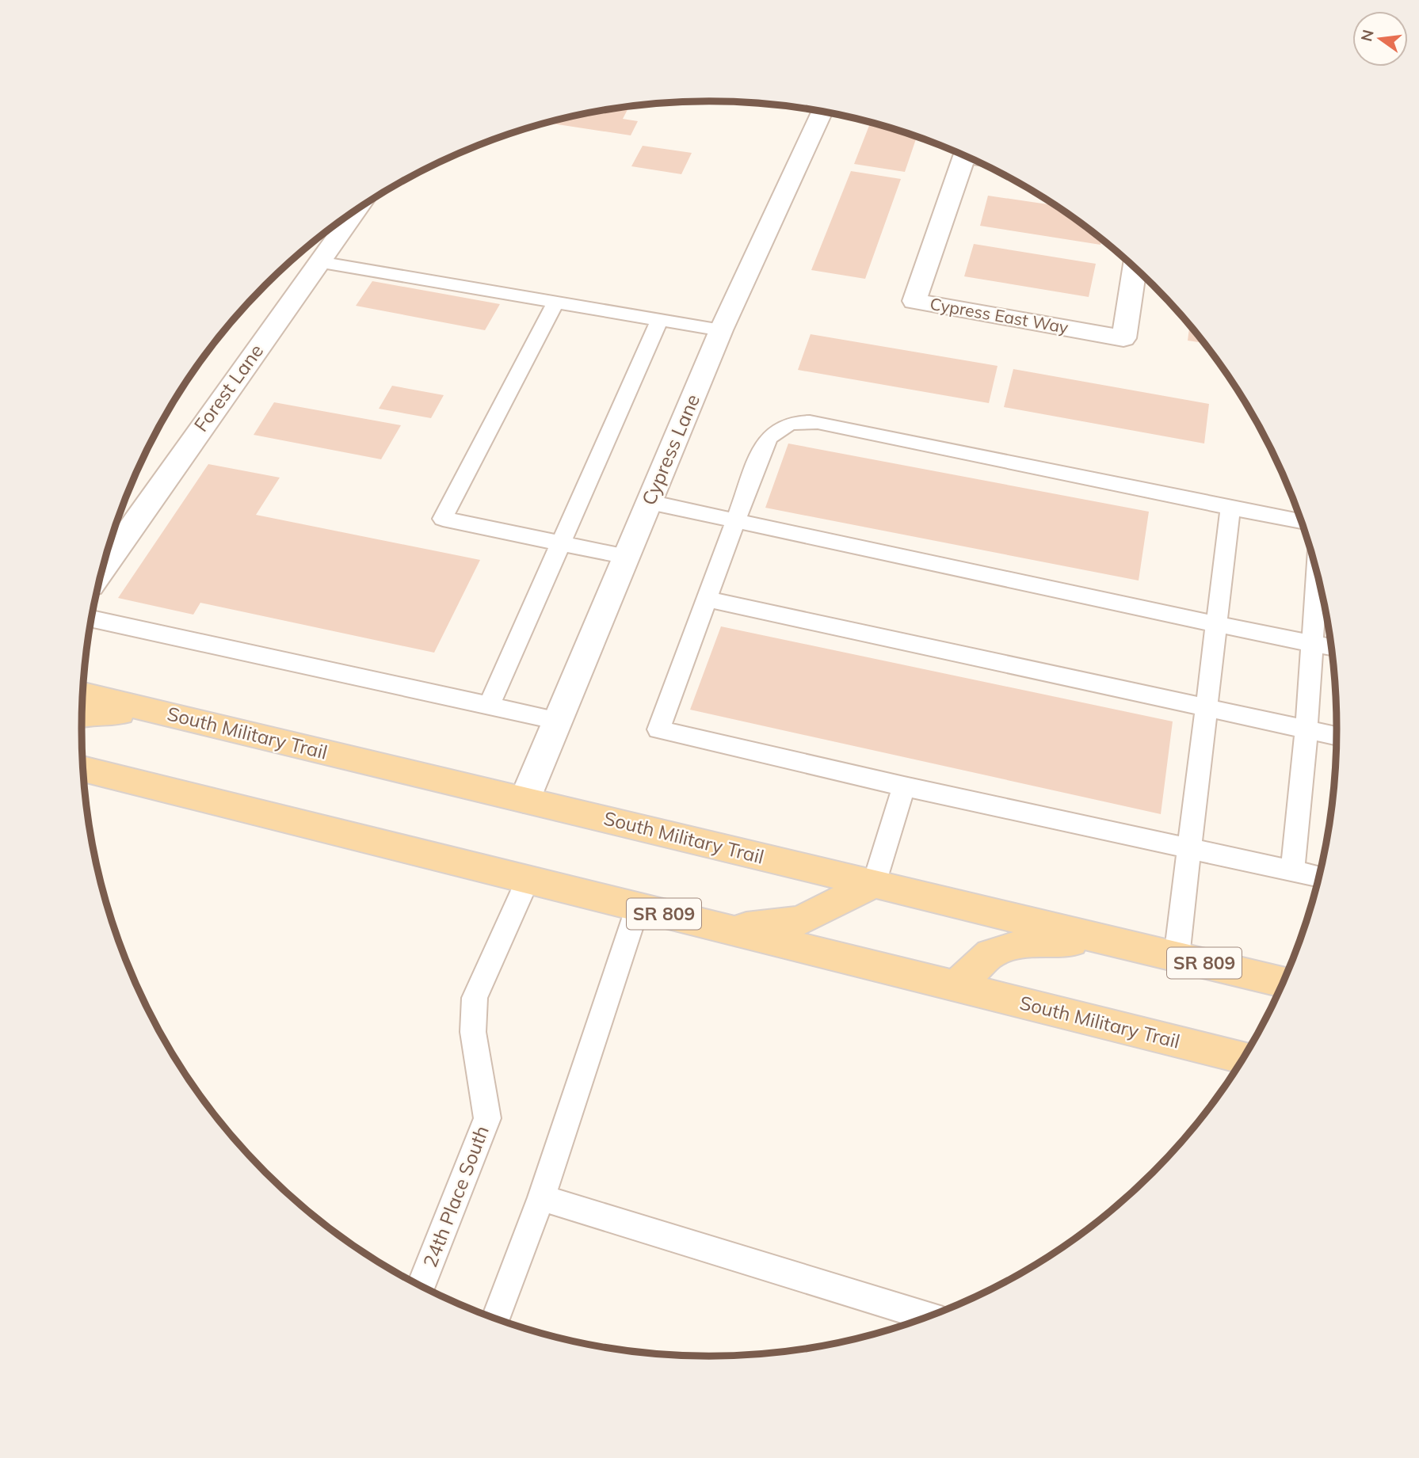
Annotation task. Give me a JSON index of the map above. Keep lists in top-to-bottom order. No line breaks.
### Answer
{"streets":{"main road":["South Military Trail","SR 809"],"street":["Cypress East Way","Forest Lane","Cypress Lane"],"lane":["24th Place South"]},"crossings":[["Cypress Lane","South Military Trail"],["South Military Trail","24th Place South"]],"north":"left"}
